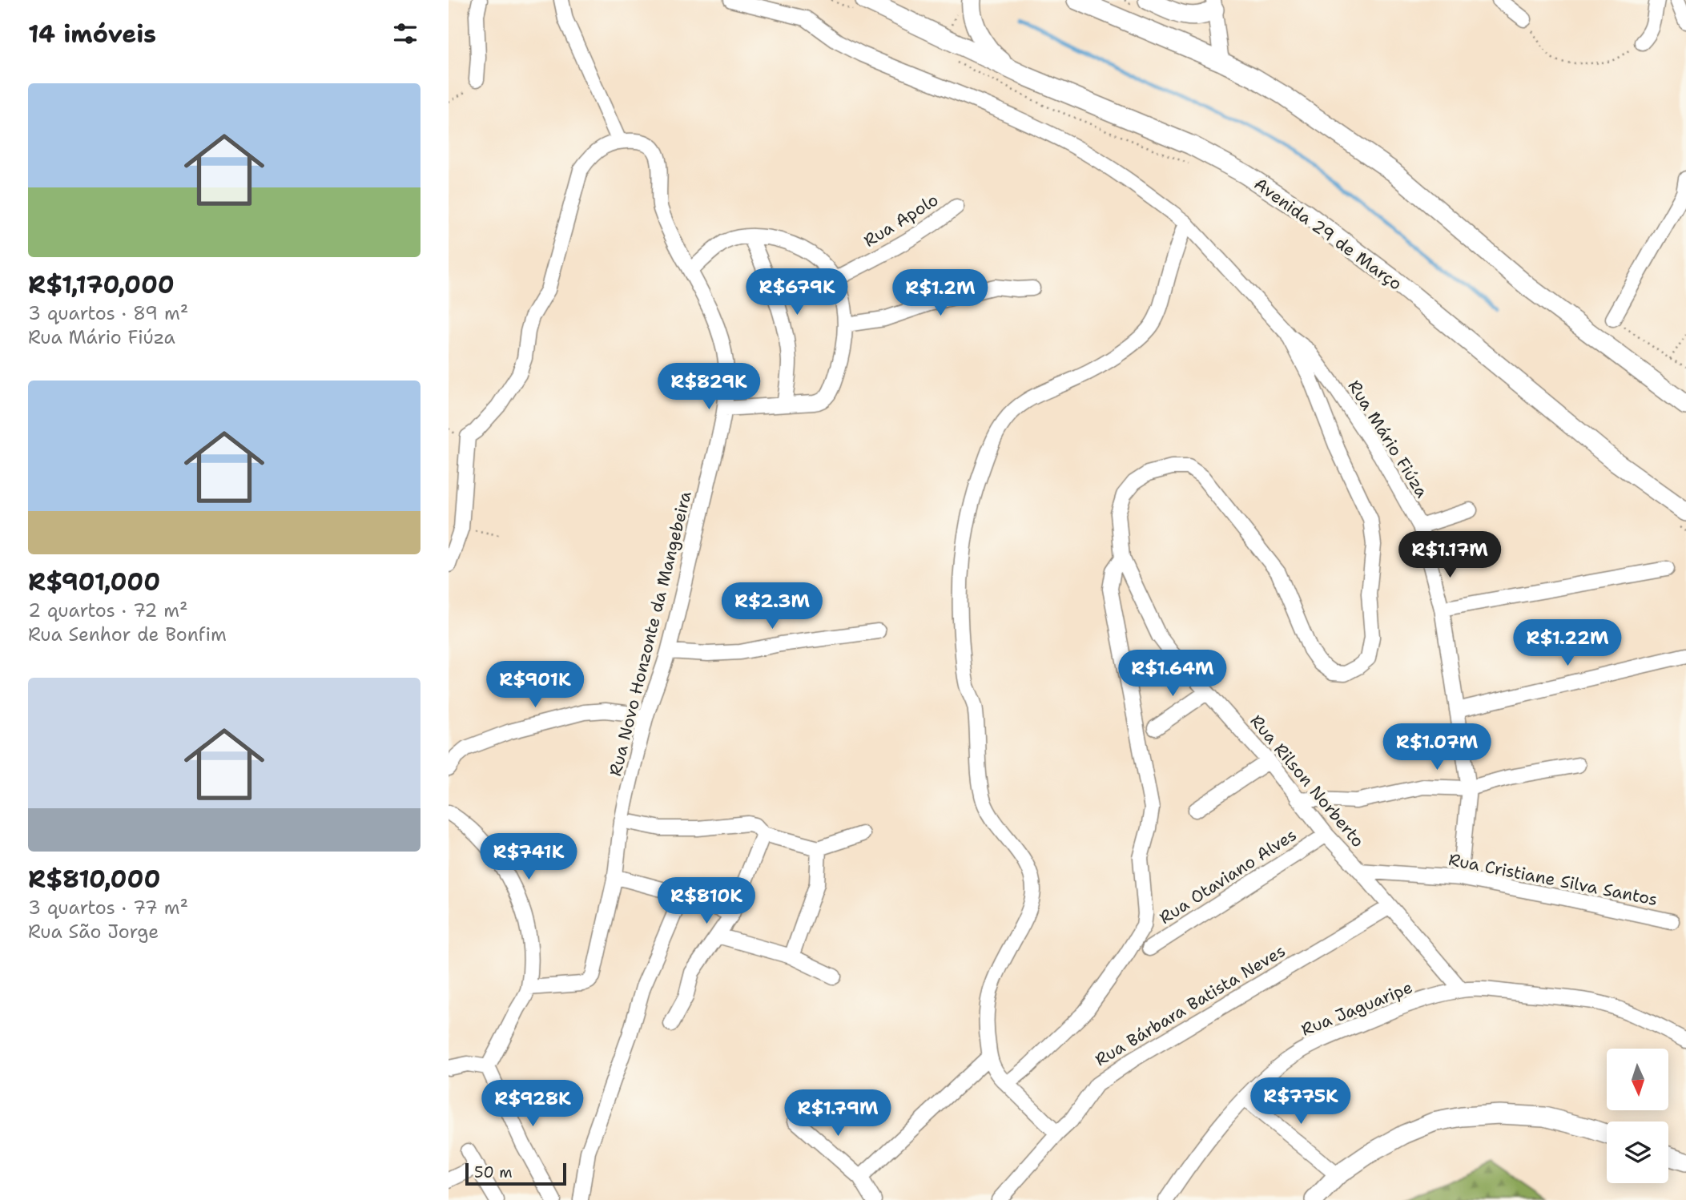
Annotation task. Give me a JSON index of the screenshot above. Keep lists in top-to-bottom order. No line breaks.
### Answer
{"streets":{"main road":["Avenida 29 de Março"],"street":["Rua Apolo","Rua Mário Fiúza","Rua Novo Honzonte da Mangebeira","Rua Rilson Norberto","Rua Otaviano Alves","Rua Cristiane Silva Santos","Rua Bárbara Batista Neves","Rua Jaguaripe"]},"crossings":[["Rua Mário Fiúza","Rua Cristiane Silva Santos"],["Rua Rilson Norberto","Rua Otaviano Alves"],["Rua Rilson Norberto","Rua Cristiane Silva Santos"],["Rua Rilson Norberto","Rua Bárbara Batista Neves"],["Rua Rilson Norberto","Rua Jaguaripe"]],"scale_bar":"50 m","north":"bottom","page":{"heading":"14 imóveis","list":[{"name":"R$1,170,000","note":"3 quartos · 89 m² · Rua Mário Fiúza"},{"name":"R$901,000","note":"2 quartos · 72 m² · Rua Senhor de Bonfim"},{"name":"R$810,000","note":"3 quartos · 77 m² · Rua São Jorge"}],"price":["R$679K","R$1.2M","R$829K","R$1.17M","R$2.3M","R$1.22M","R$1.64M","R$901K","R$1.07M","R$741K","R$810K","R$775K","R$928K","R$1.79M"],"scale":"50 m"}}
